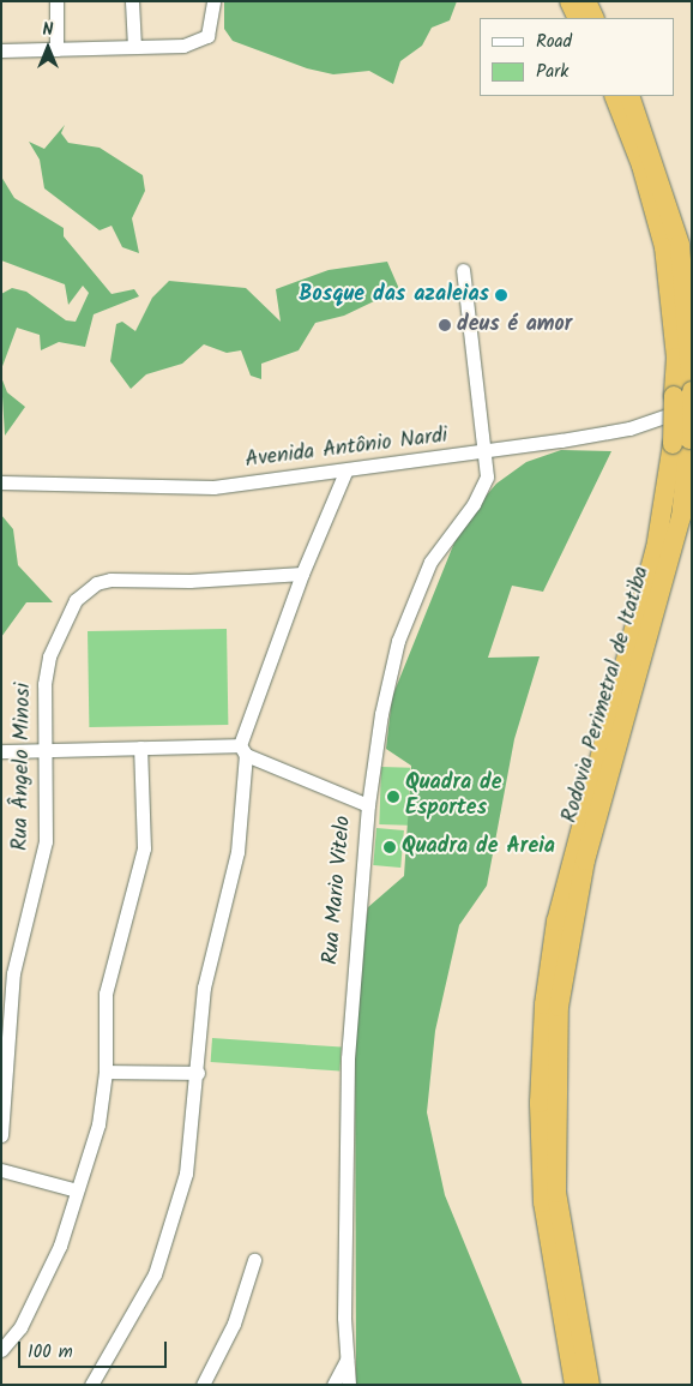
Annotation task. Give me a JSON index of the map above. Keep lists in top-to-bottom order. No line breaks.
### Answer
{"streets":{"highway":["Rodovia Perimetral de Itatiba"],"street":["Avenida Antônio Nardi","Rua Ângelo Minosi","Rua Mario Vitelo"]},"crossings":[["Avenida Antônio Nardi","Rua Mario Vitelo"]],"places":["Bosque das azaleias","deus é amor","Quadra de Esportes","Quadra de Areia"],"legend":["Road","Park"],"scale_bar":"100 m","north":"top"}
